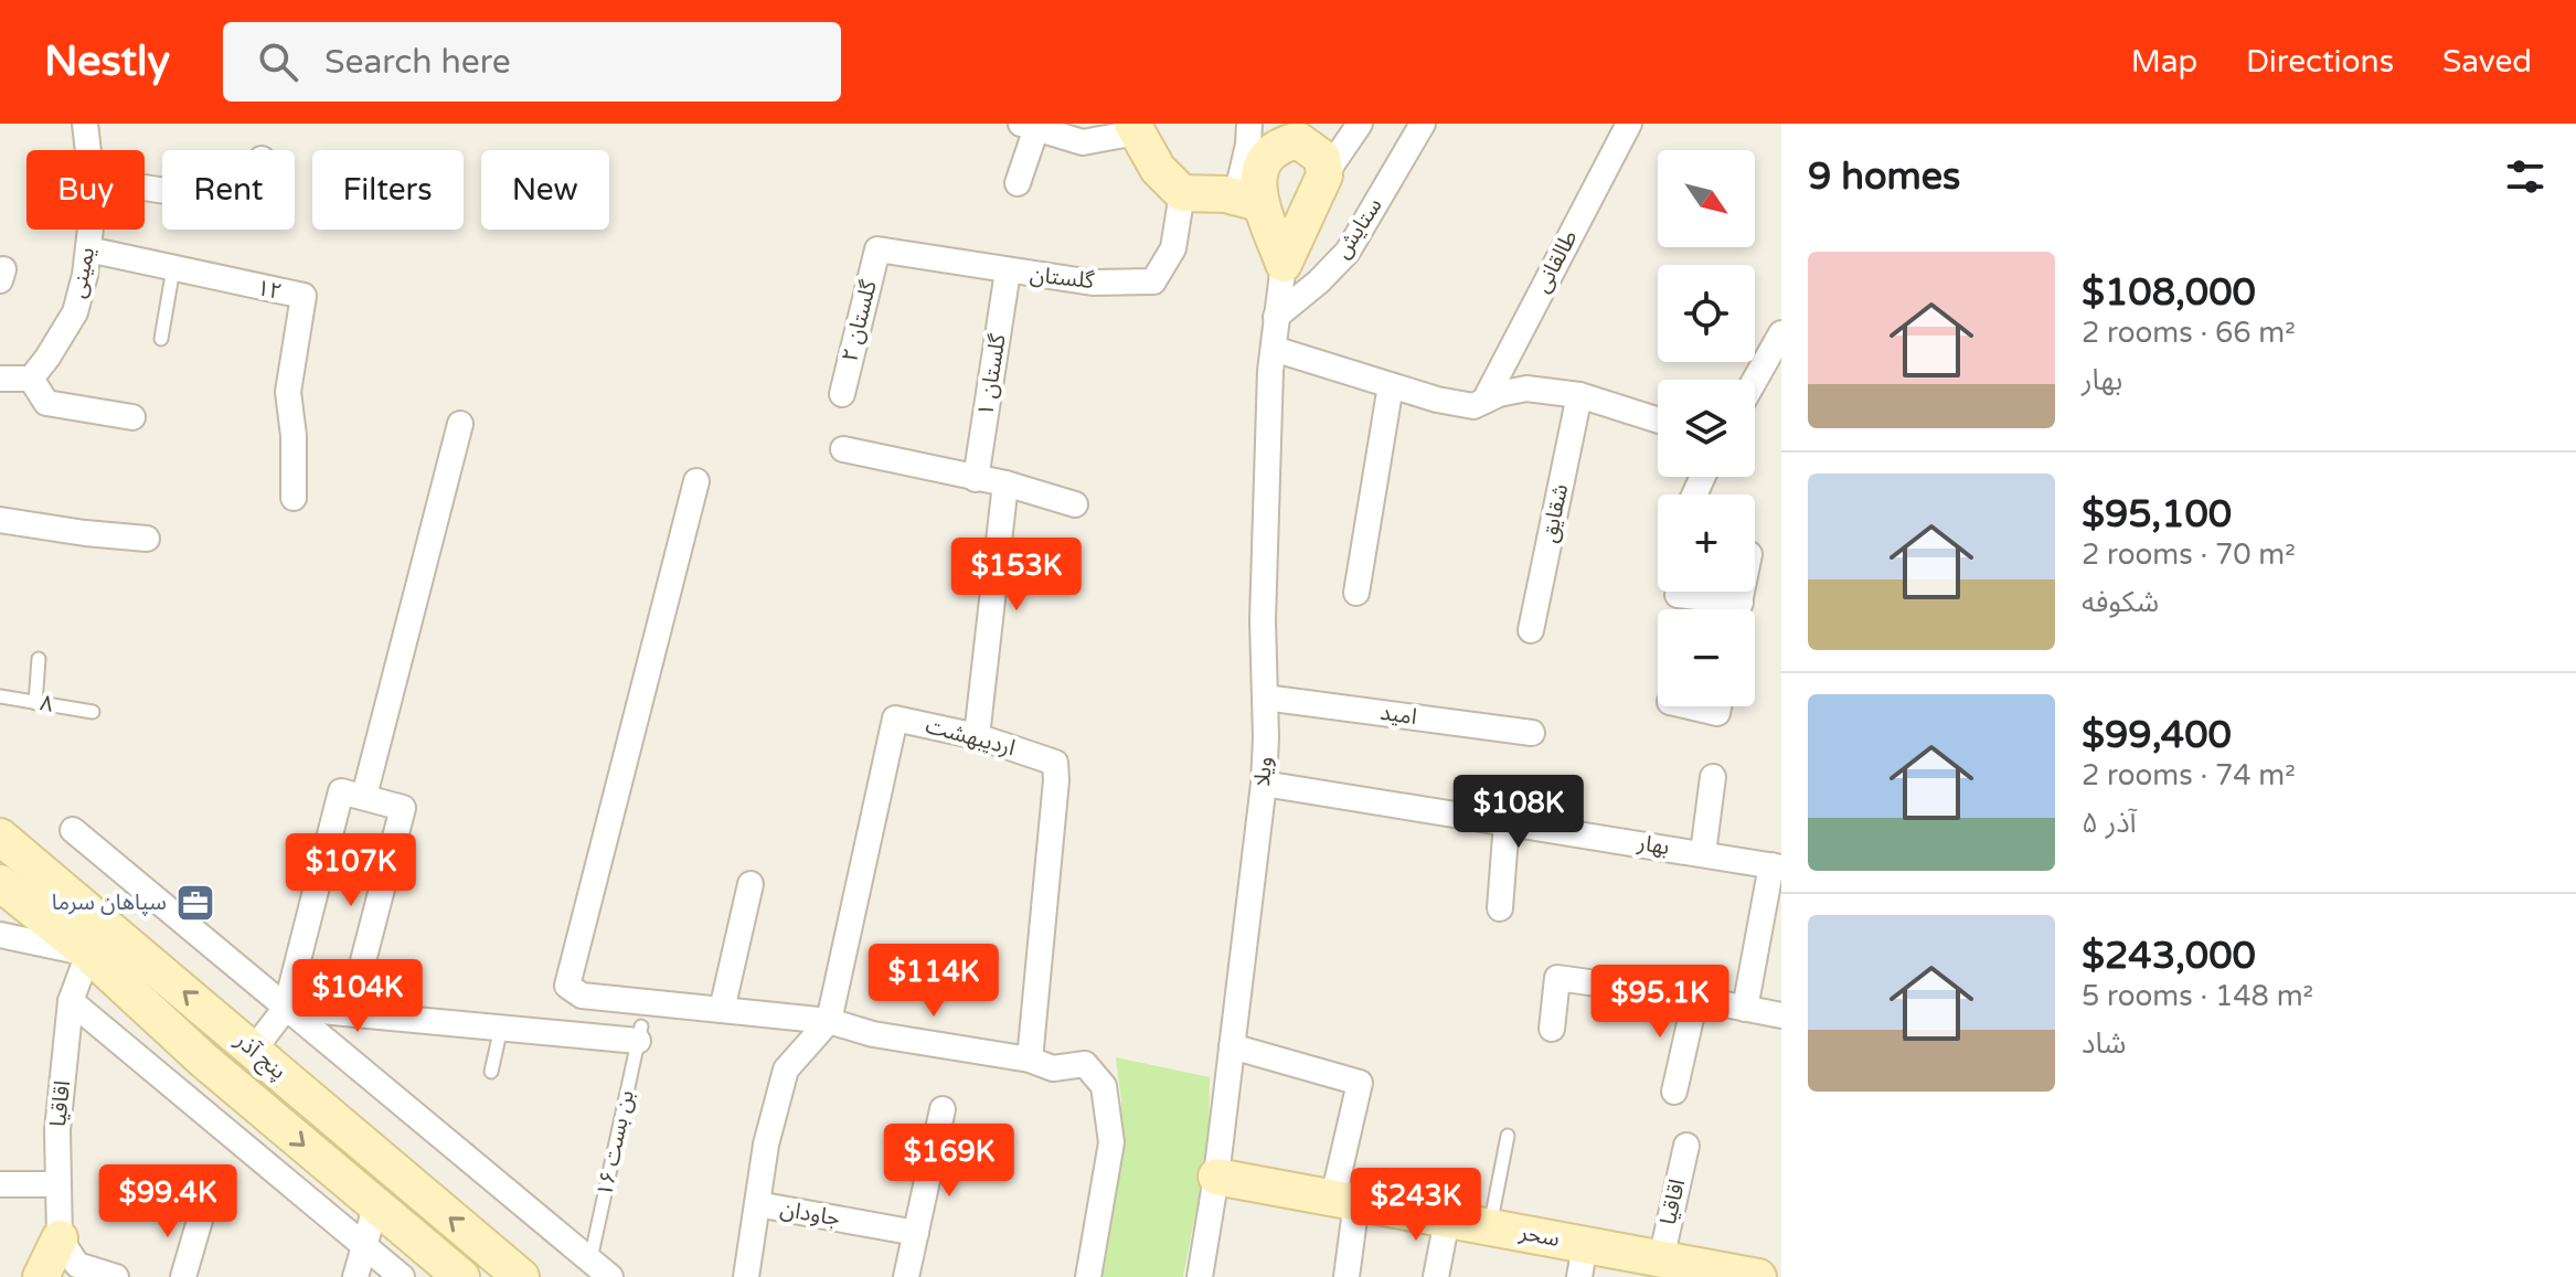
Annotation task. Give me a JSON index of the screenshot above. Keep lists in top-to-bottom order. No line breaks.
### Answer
{"streets":{"main road":["پنج آذر","سحر"],"street":["ستایش","طالقانی","یمینی","گلستان","۱۲","گلستان ۲","گلستان ۱","شقایق","امید","اردیبهشت","ویلا","بهار","اقاقیا","جاودان"],"lane":["۸","بن بست ۱۶"]},"crossings":[["ستایش","ویلا"],["یمینی","۱۲"],["گلستان","گلستان ۲"],["گلستان","گلستان ۱"],["امید","ویلا"],["اردیبهشت","جاودان"],["ویلا","بهار"],["ویلا","سحر"],["پنج آذر","اقاقیا"],["اقاقیا","سحر"]],"places":{"office":["سپاهان سرما"]},"north":"bottom right","page":{"header":"Nestly","search":"Search here","nav":["Map","Directions","Saved"],"heading":"9 homes","map_buttons":["+","−"],"chip":["Buy","Rent","Filters","New"],"list":[{"name":"$108,000","note":"2 rooms · 66 m² · بهار"},{"name":"$95,100","note":"2 rooms · 70 m² · شکوفه"},{"name":"$99,400","note":"2 rooms · 74 m² · آذر ۵"},{"name":"$243,000","note":"5 rooms · 148 m² · شاد"}],"price":["$153K","$108K","$107K","$114K","$104K","$95.1K","$169K","$99.4K","$243K"]}}
